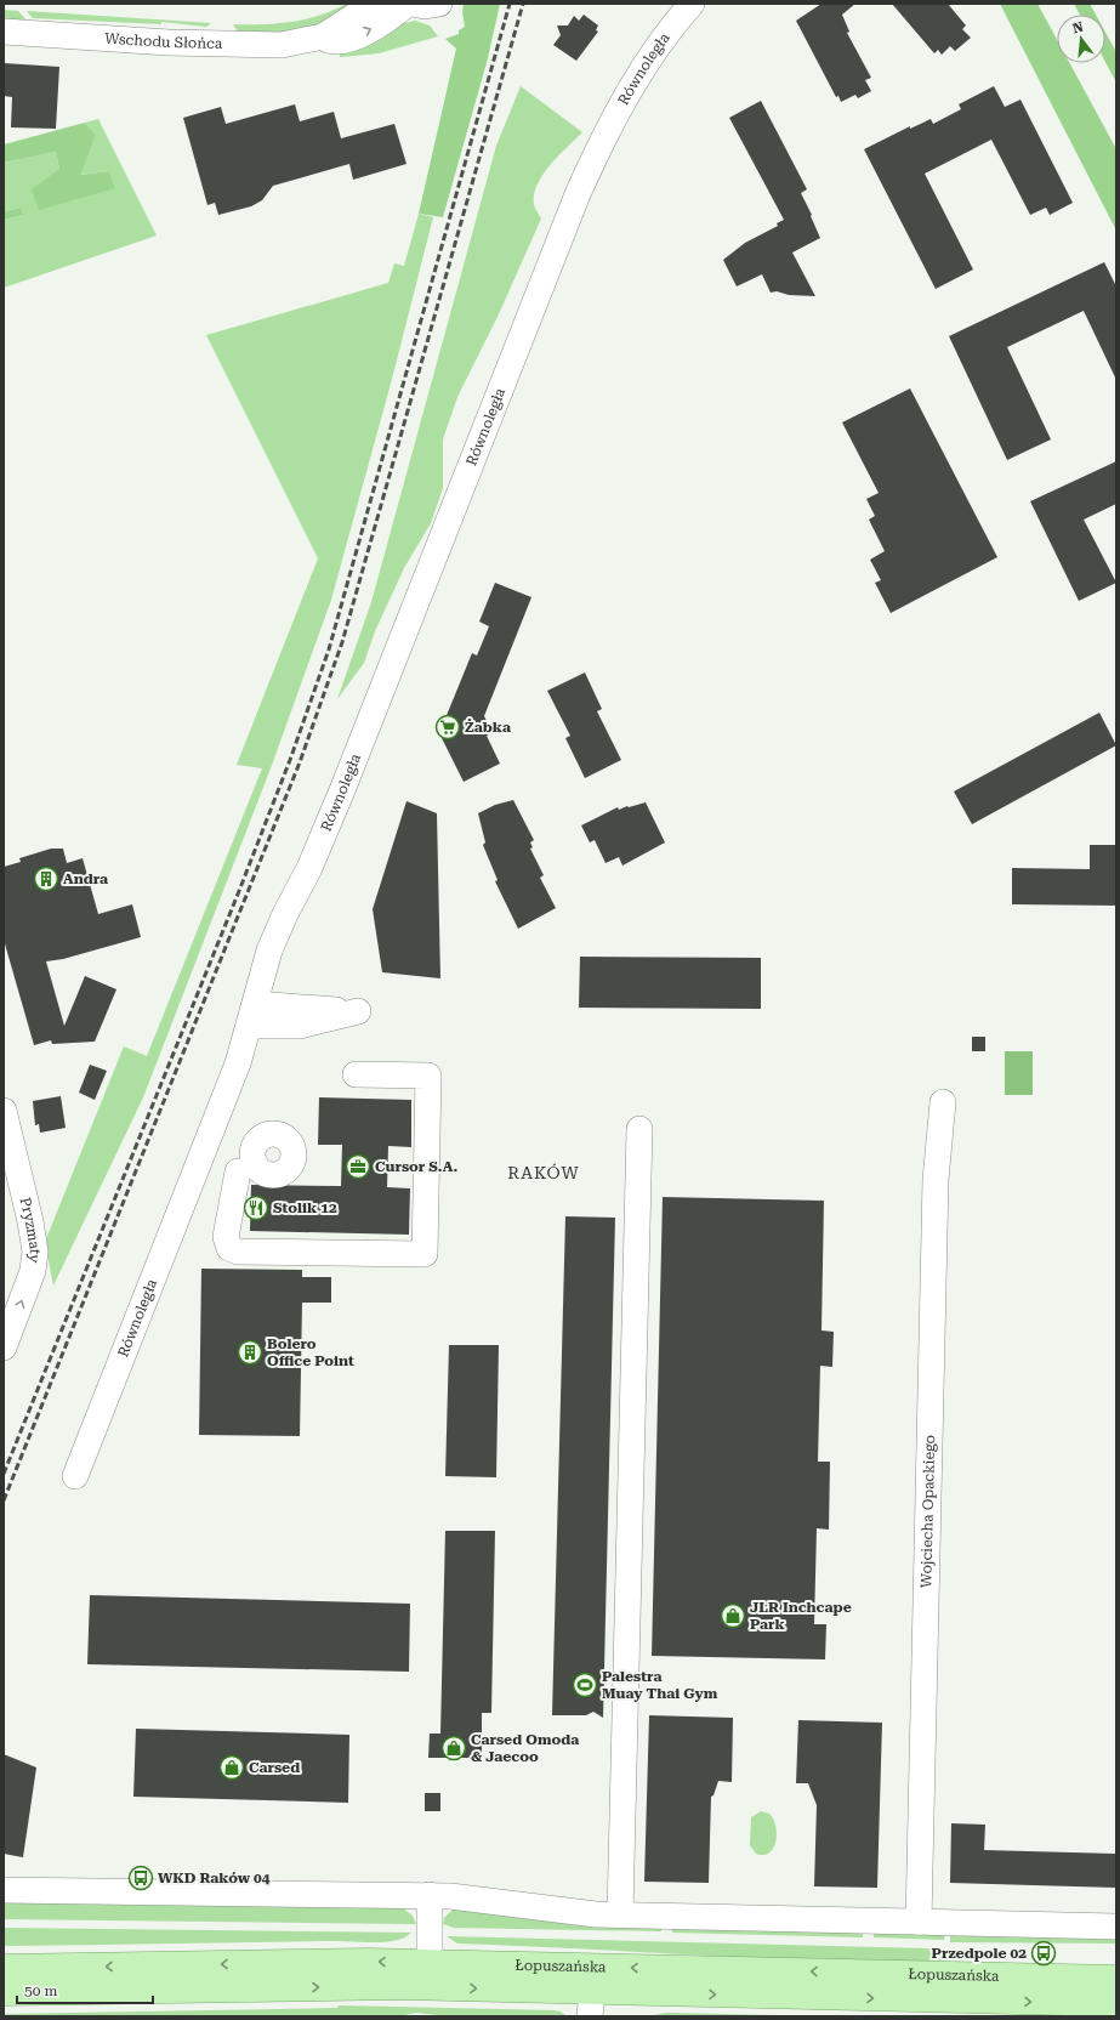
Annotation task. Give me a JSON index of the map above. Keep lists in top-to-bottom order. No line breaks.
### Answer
{"streets":{"main road":["Łopuszańska"],"street":["Wschodu Słońca","Równoległa","Pryzmaty","Wojciecha Opackiego"]},"one_way":["Pryzmaty"],"districts":["RAKÓW"],"places":{"supermarket":["Żabka"],"building":["Andra","Bolero Office Point"],"office":["Cursor S.A."],"restaurant":["Stolik 12"],"shop":["JLR Inchcape Park","Carsed Omoda & Jaecoo","Carsed"],"sports":["Palestra Muay Thai Gym"],"bus stop":["WKD Raków 04","Przedpole 02"]},"scale_bar":"50 m","north":"top"}
